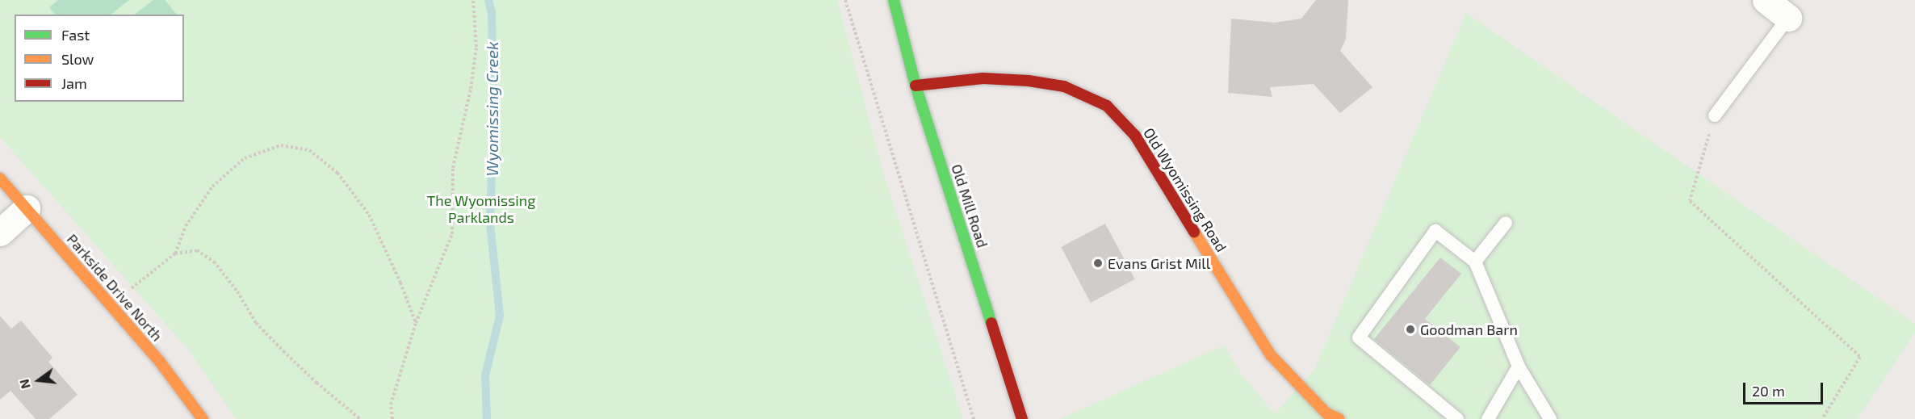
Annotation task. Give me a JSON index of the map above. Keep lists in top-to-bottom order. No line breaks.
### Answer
{"streets":{"street":["Old Wyomissing Road","Old Mill Road","Parkside Drive North"]},"crossings":[["Old Wyomissing Road","Old Mill Road"]],"water":["Wyomissing Creek"],"parks":["The Wyomissing Parklands"],"places":["Evans Grist Mill","Goodman Barn"],"legend":["Fast","Slow","Jam"],"scale_bar":"20 m","north":"left"}
